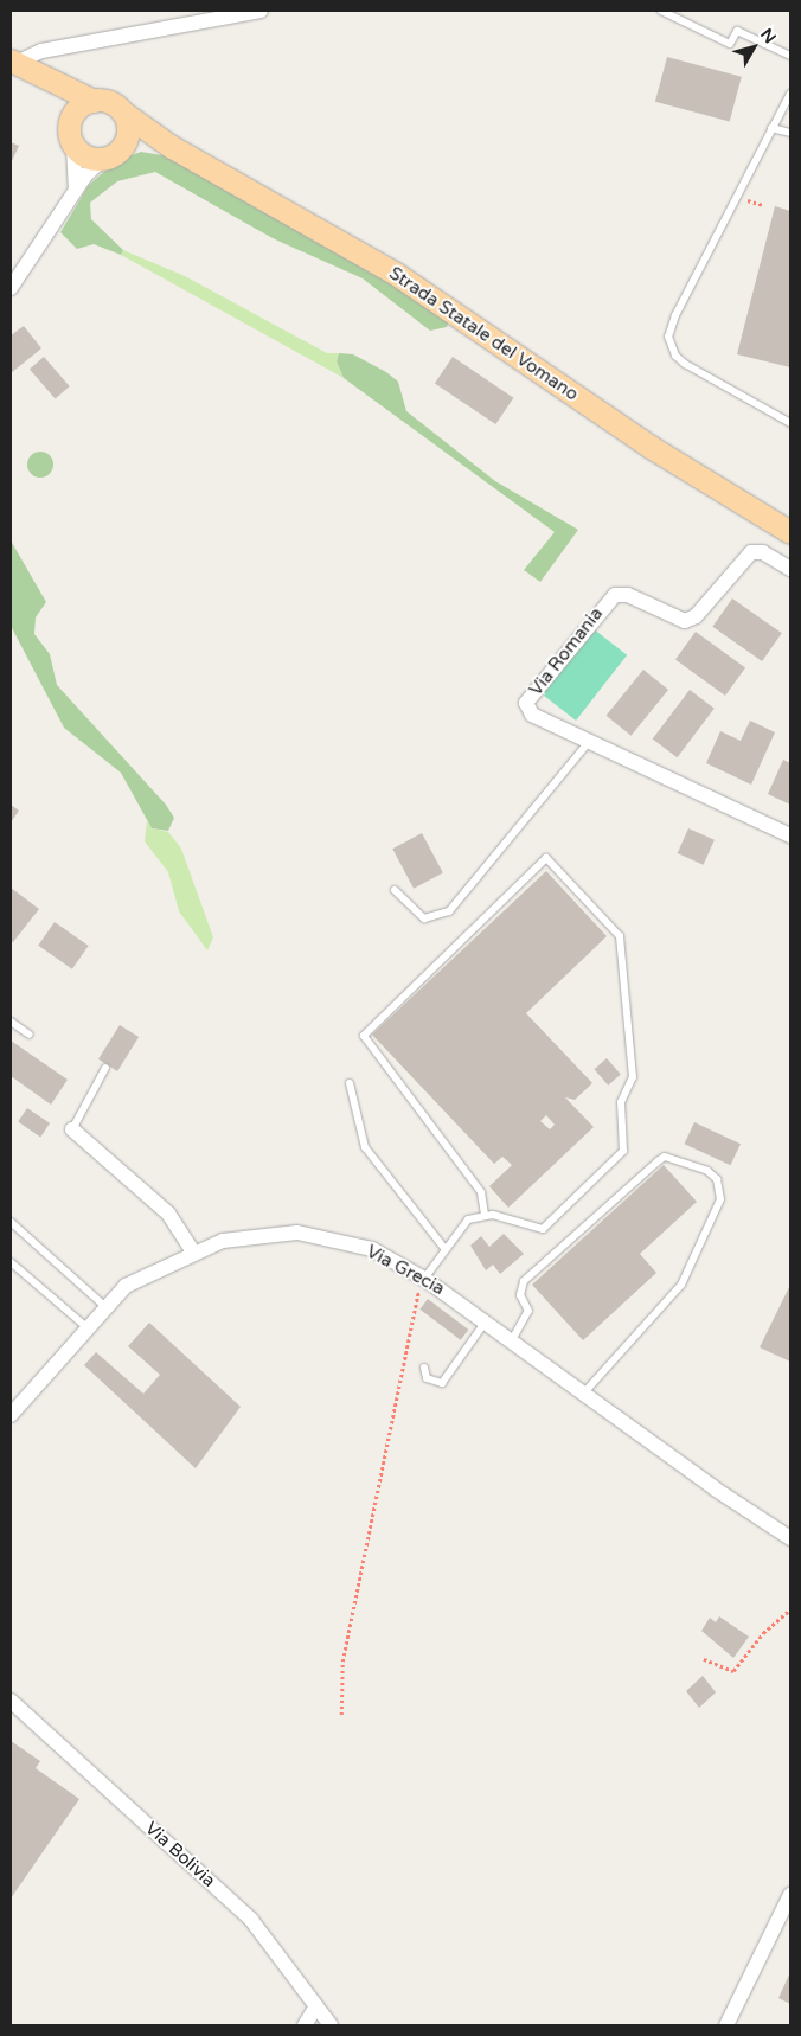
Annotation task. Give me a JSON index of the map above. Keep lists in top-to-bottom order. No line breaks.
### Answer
{"streets":{"main road":["Strada Statale del Vomano"],"street":["Via Romania","Via Grecia","Via Bolivia"]},"north":"top right"}
